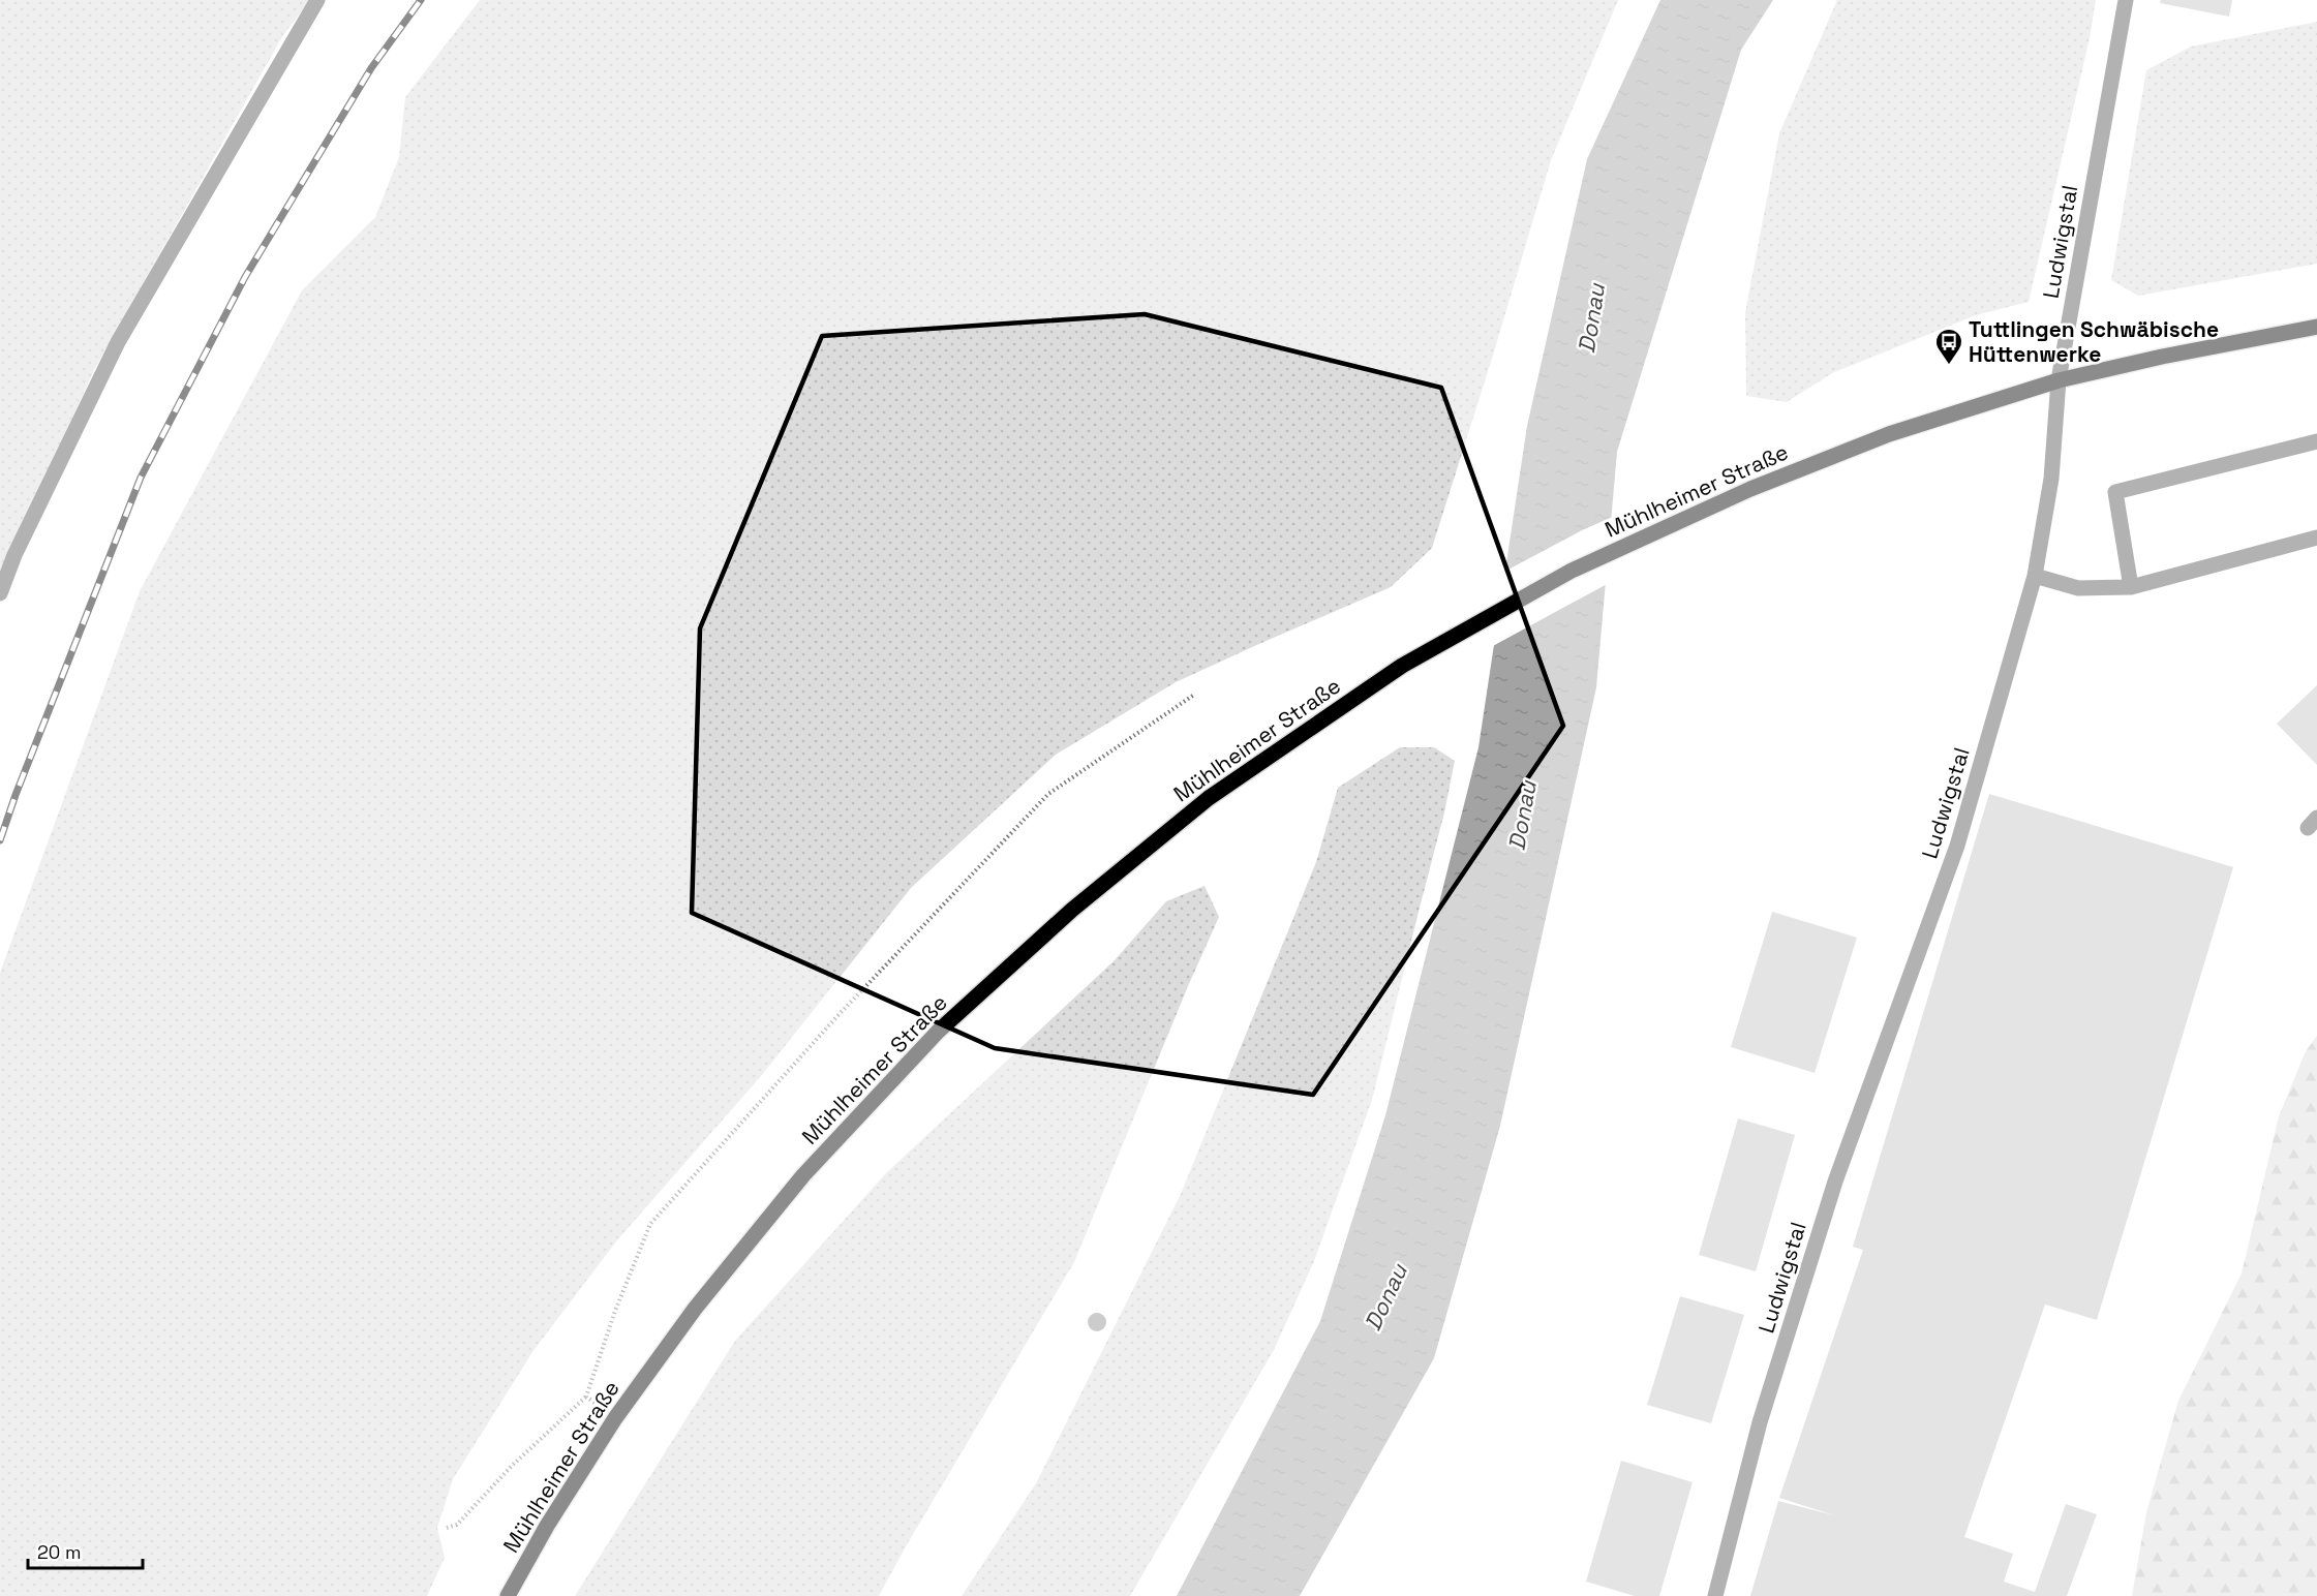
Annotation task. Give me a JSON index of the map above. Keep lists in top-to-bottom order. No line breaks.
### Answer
{"streets":{"main road":["Mühlheimer Straße"],"street":["Ludwigstal"]},"crossings":[["Ludwigstal","Mühlheimer Straße"]],"water":["Donau"],"places":{"bus stop":["Tuttlingen Schwäbische Hüttenwerke"]},"scale_bar":"20 m"}
